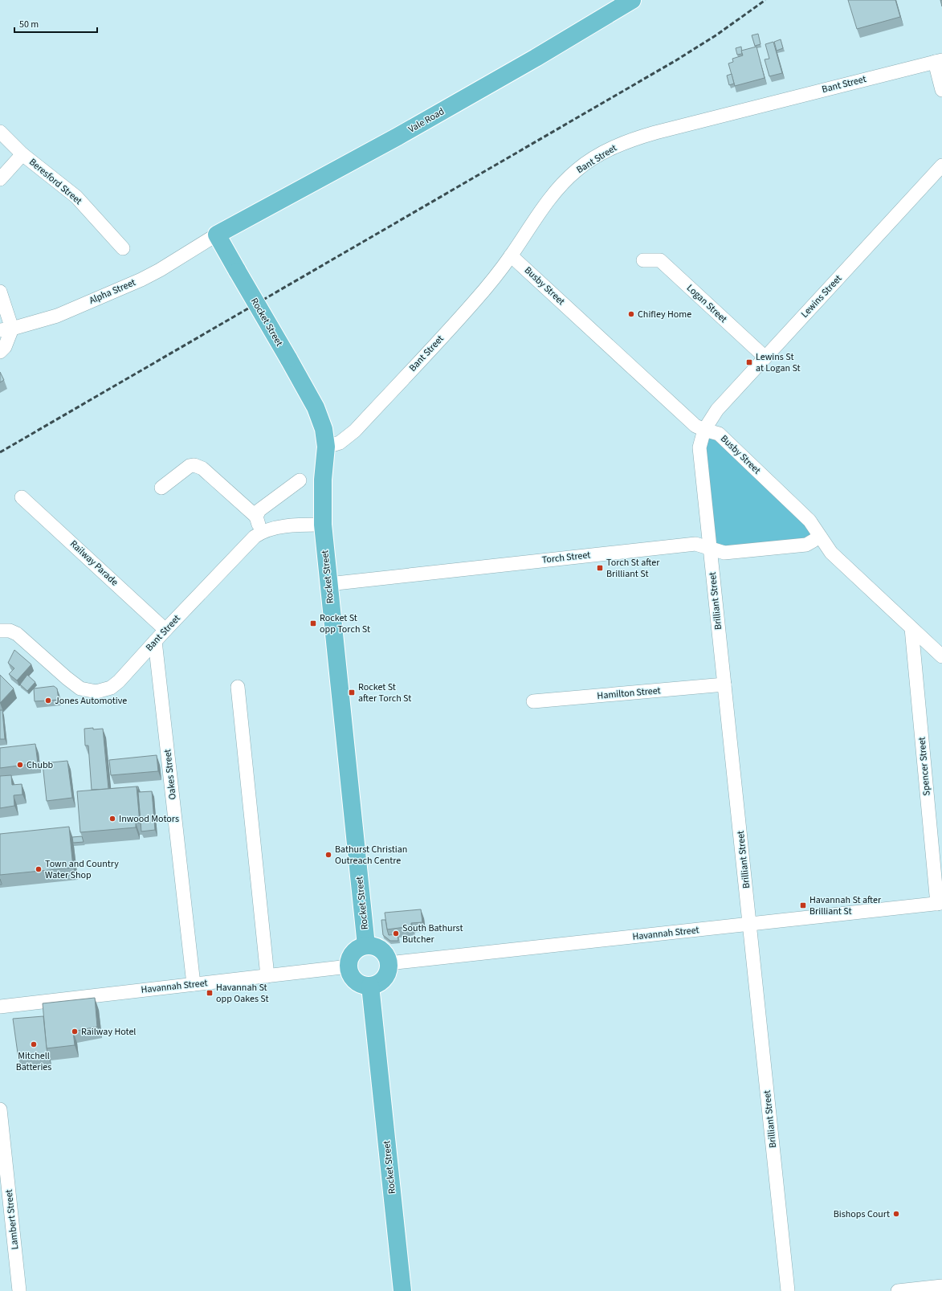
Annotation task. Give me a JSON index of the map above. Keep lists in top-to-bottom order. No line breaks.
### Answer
{"streets":{"main road":["Vale Road","Rocket Street"],"street":["Bant Street","Beresford Street","Busby Street","Alpha Street","Lewins Street","Logan Street","Torch Street","Railway Parade","Brilliant Street","Hamilton Street","Spencer Street","Oakes Street","Havannah Street","Lambert Street"]},"crossings":[["Bant Street","Busby Street"],["Bant Street","Rocket Street"],["Bant Street","Railway Parade"],["Bant Street","Oakes Street"],["Vale Road","Alpha Street"],["Vale Road","Rocket Street"],["Busby Street","Lewins Street"],["Busby Street","Torch Street"],["Busby Street","Brilliant Street"],["Busby Street","Spencer Street"],["Alpha Street","Rocket Street"],["Lewins Street","Logan Street"],["Lewins Street","Brilliant Street"],["Rocket Street","Torch Street"],["Rocket Street","Havannah Street"],["Torch Street","Brilliant Street"],["Brilliant Street","Hamilton Street"],["Brilliant Street","Havannah Street"],["Spencer Street","Havannah Street"],["Oakes Street","Havannah Street"]],"places":{"other":["Chifley Home","Jones Automotive","Chubb","Inwood Motors","Bathurst Christian Outreach Centre","Town and Country Water Shop","South Bathurst Butcher","Railway Hotel","Mitchell Batteries","Bishops Court"],"transit":["Lewins St at Logan St","Torch St after Brilliant St","Rocket St opp Torch St","Rocket St after Torch St","Havannah St after Brilliant St","Havannah St opp Oakes St"]},"scale_bar":"50 m"}
